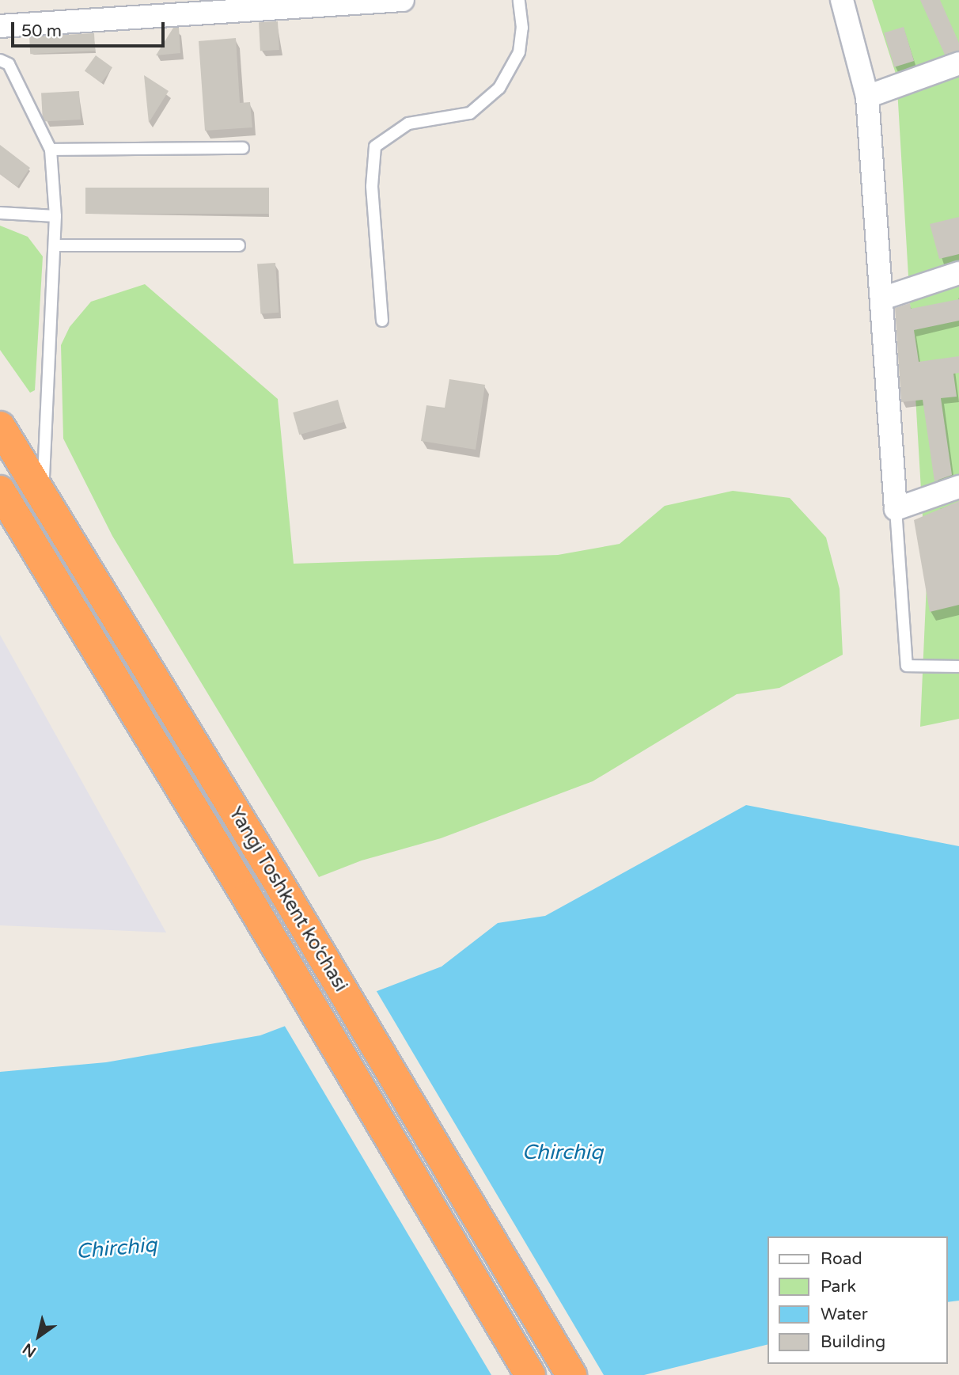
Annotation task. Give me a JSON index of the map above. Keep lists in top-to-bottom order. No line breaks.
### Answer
{"streets":{"highway":["Yangi Toshkent ko‘chasi"]},"water":["Chirchiq"],"legend":["Road","Park","Water","Building"],"scale_bar":"50 m","north":"bottom left"}
